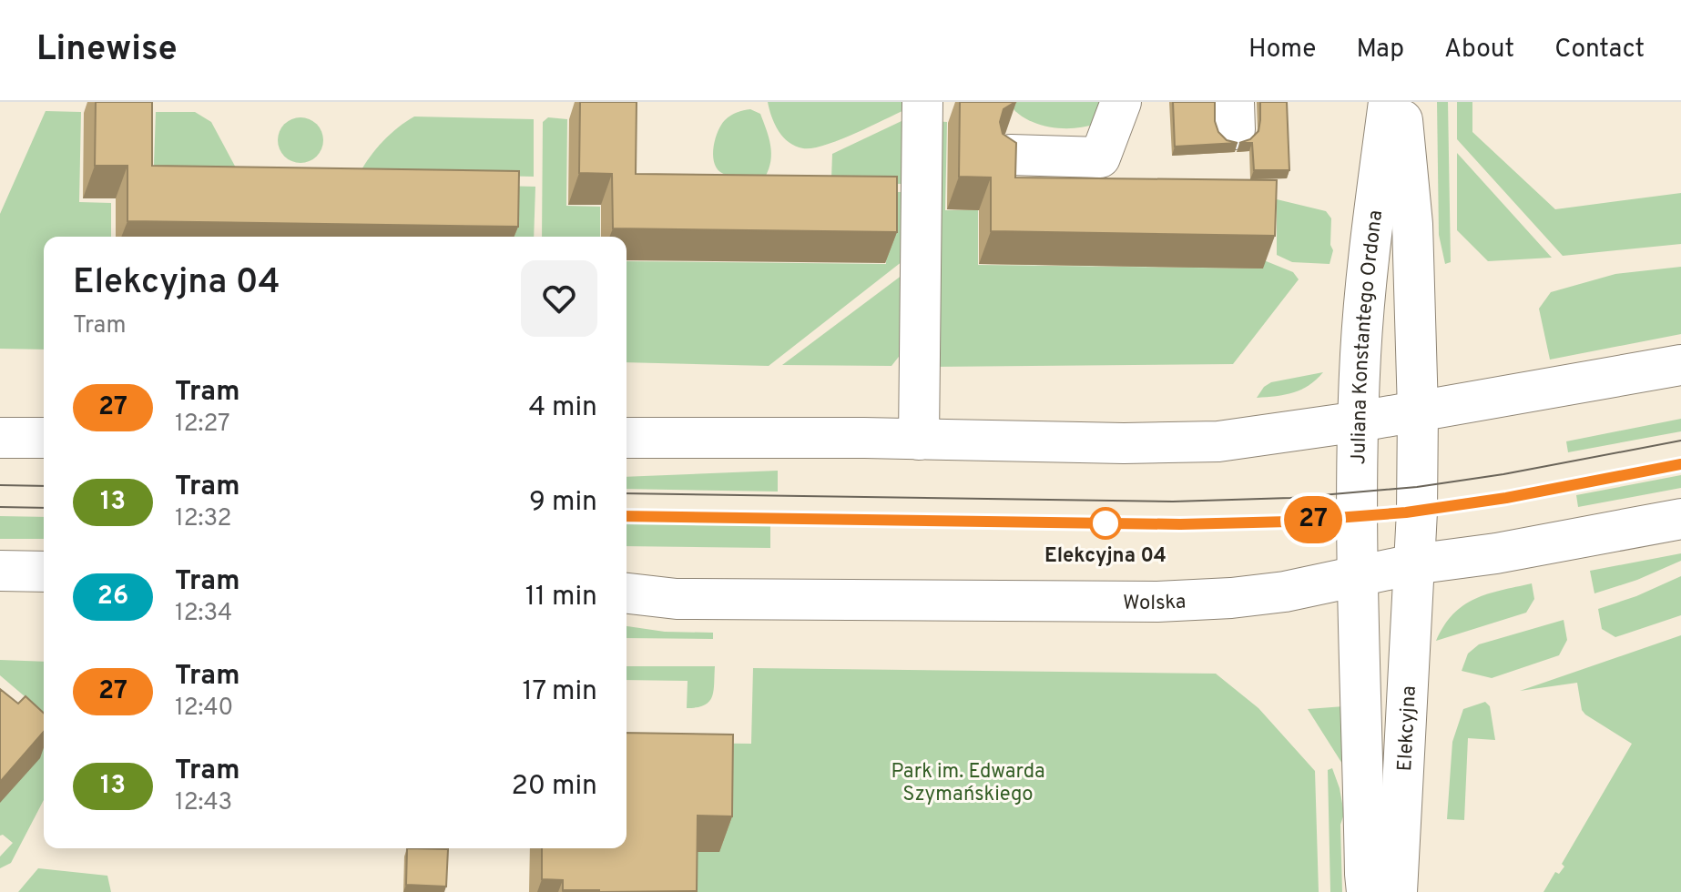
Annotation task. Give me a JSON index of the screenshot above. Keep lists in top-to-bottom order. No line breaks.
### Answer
{"streets":{"main road":["Juliana Konstantego Ordona","Wolska","Elekcyjna"]},"crossings":[["Juliana Konstantego Ordona","Wolska"],["Juliana Konstantego Ordona","Elekcyjna"],["Wolska","Elekcyjna"]],"parks":["Park im. Edwarda Szymańskiego"],"places":["Elekcyjna 04"],"lines":["tram line 27"],"page":{"header":"Linewise","nav":["Home","Map","About","Contact"],"on_map":"27","heading":["Elekcyjna 04","Tram"],"list":[{"mark":"27","name":"Tram","note":"12:27","value":"4 min"},{"mark":"13","name":"Tram","note":"12:32","value":"9 min"},{"mark":"26","name":"Tram","note":"12:34","value":"11 min"},{"mark":"27","name":"Tram","note":"12:40","value":"17 min"},{"mark":"13","name":"Tram","note":"12:43","value":"20 min"}]}}
